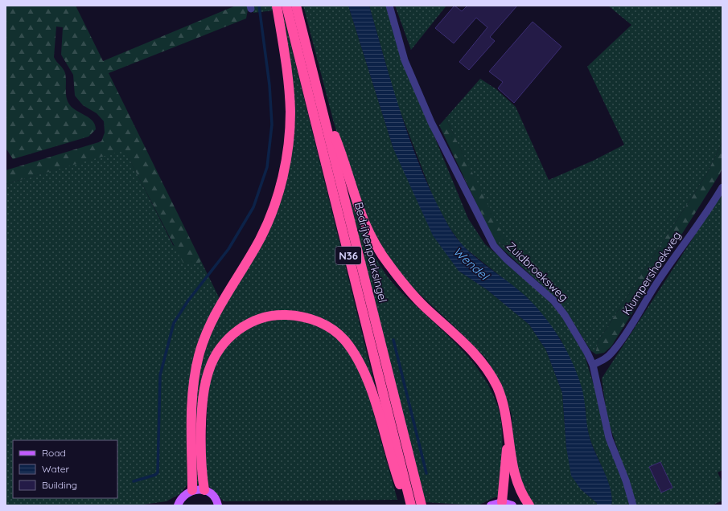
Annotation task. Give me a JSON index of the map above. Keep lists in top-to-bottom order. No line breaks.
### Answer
{"streets":{"highway":["Bedrijvenparksingel","N36"],"street":["Zuidbroeksweg","Klumpershoekweg"]},"crossings":[["Bedrijvenparksingel","N36"],["Zuidbroeksweg","Klumpershoekweg"]],"water":["Wendel"],"legend":["Road","Water","Building"]}
